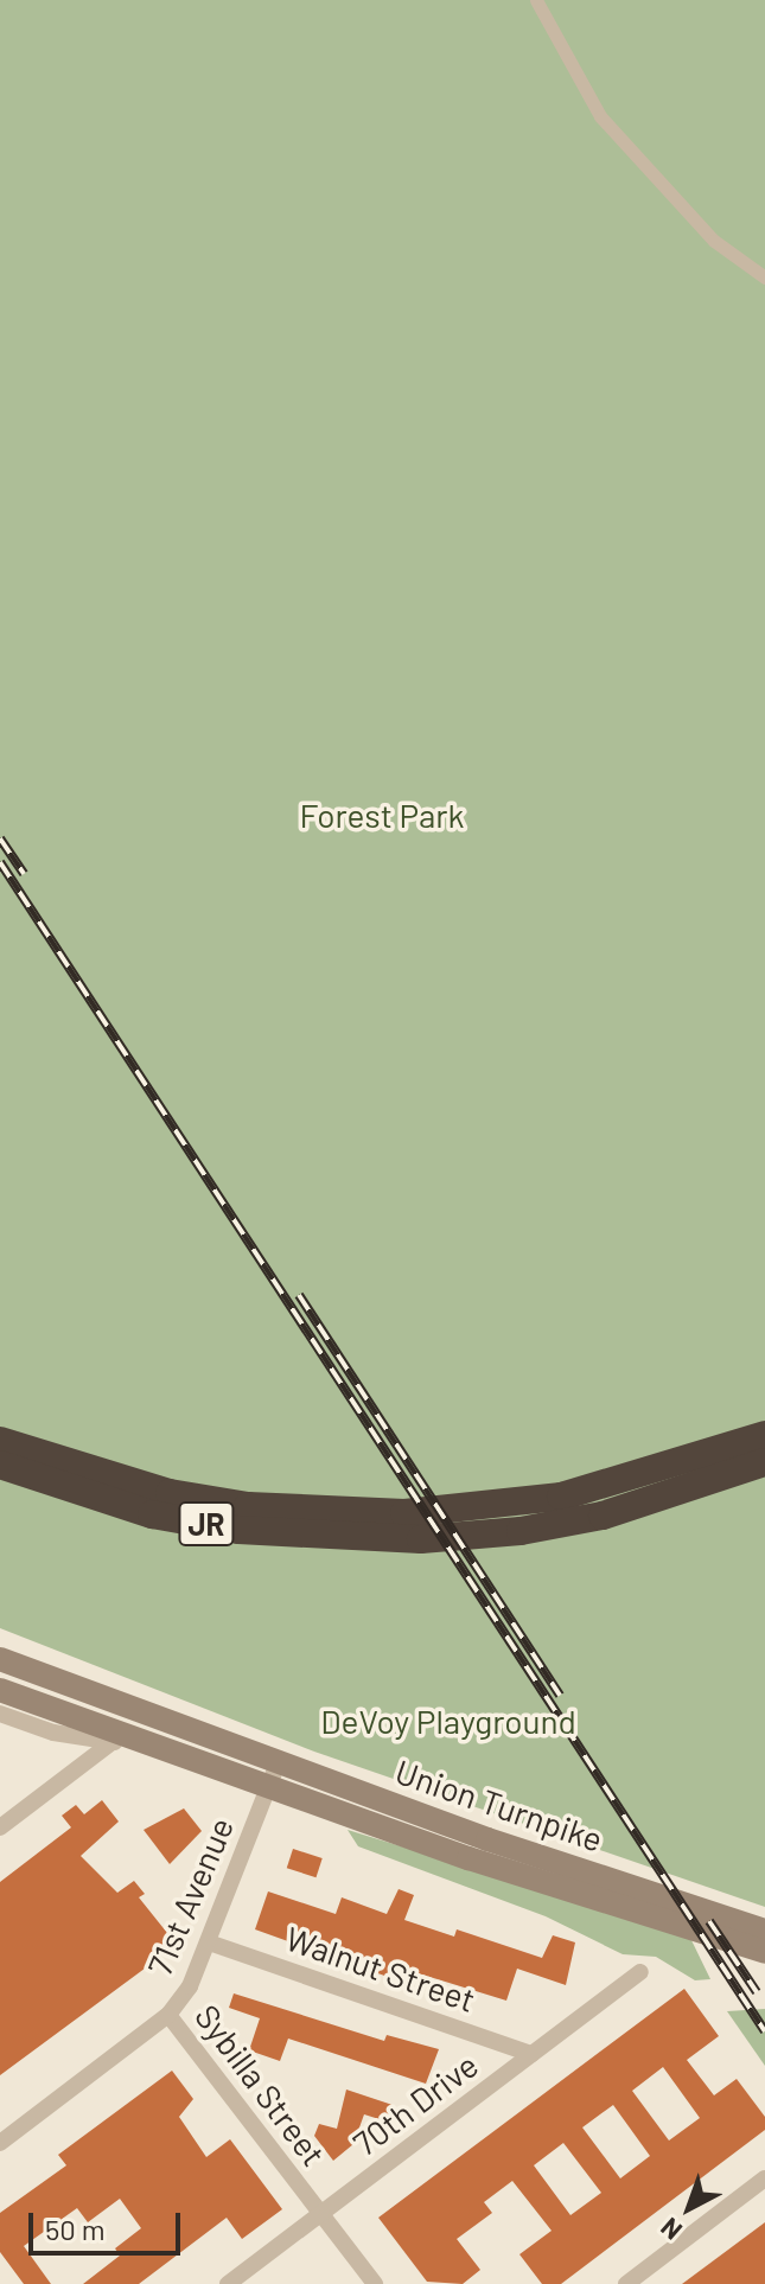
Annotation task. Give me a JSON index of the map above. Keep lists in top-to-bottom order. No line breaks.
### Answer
{"streets":{"highway":["JR"],"main road":["Union Turnpike"],"street":["71st Avenue","Walnut Street","Sybilla Street","70th Drive"]},"crossings":[["Union Turnpike","71st Avenue"],["71st Avenue","Walnut Street"],["71st Avenue","Sybilla Street"],["Walnut Street","70th Drive"],["Sybilla Street","70th Drive"]],"parks":["Forest Park","DeVoy Playground"],"scale_bar":"50 m","north":"bottom left"}
